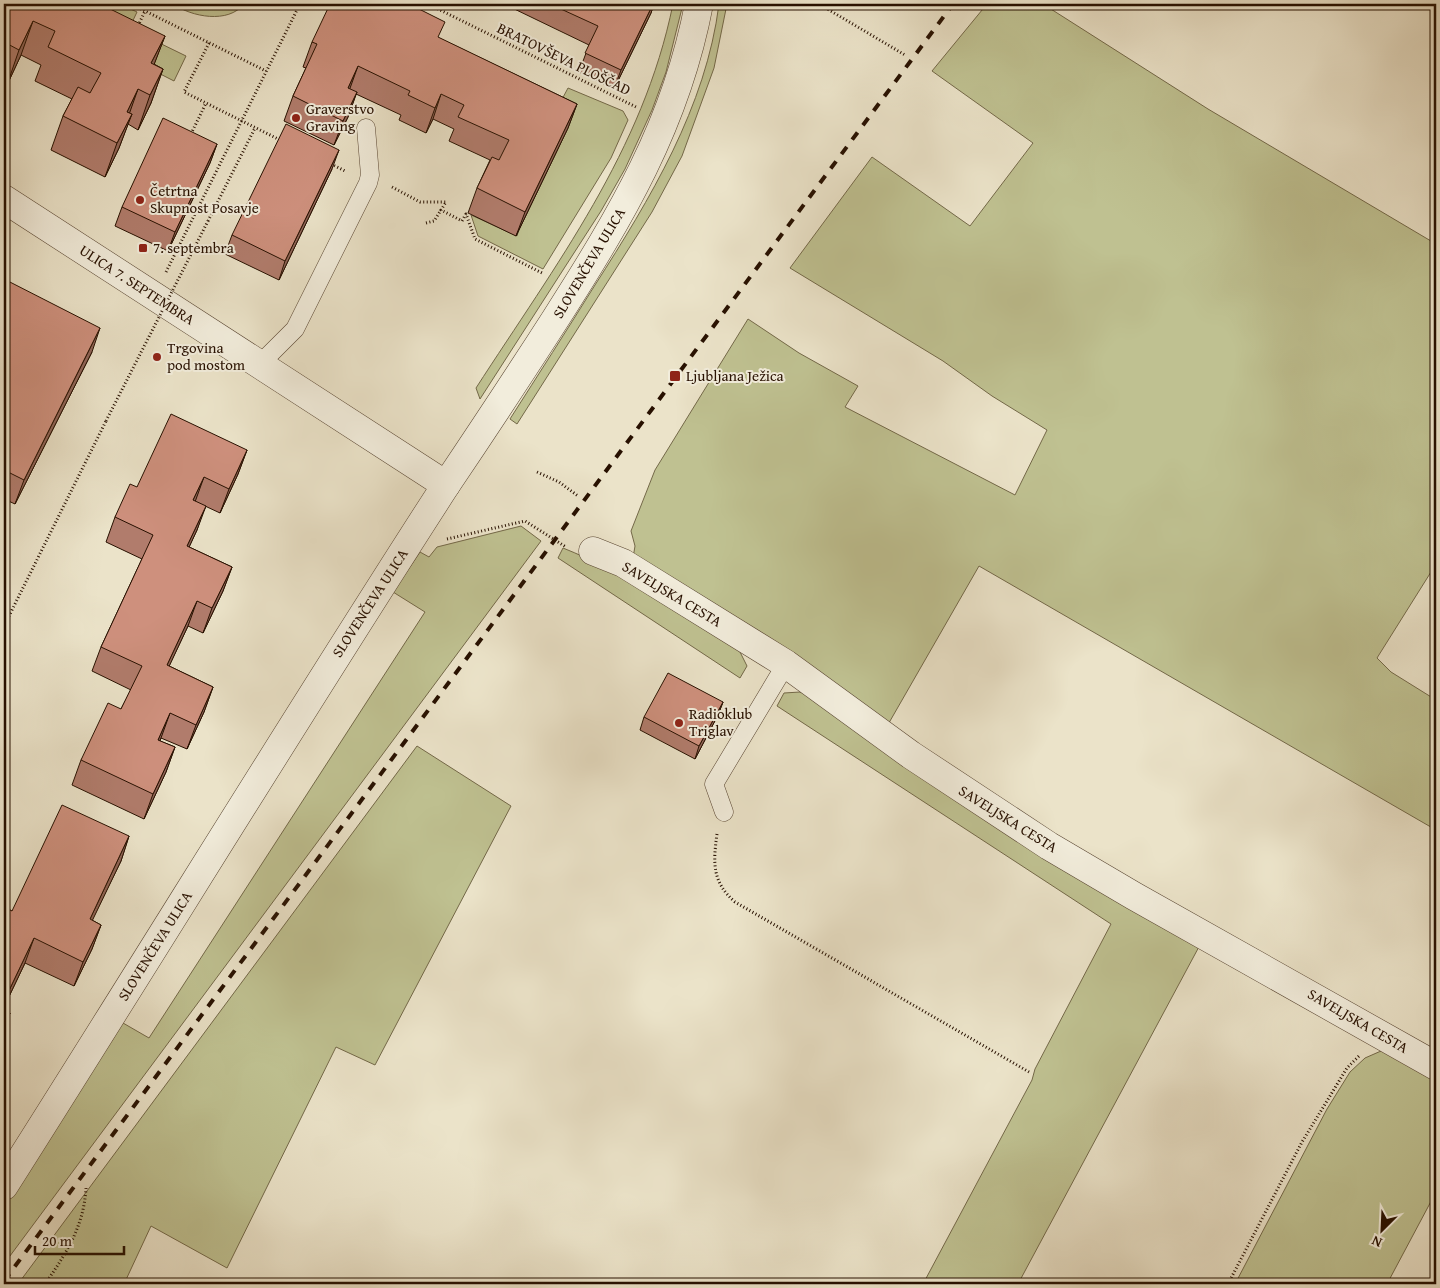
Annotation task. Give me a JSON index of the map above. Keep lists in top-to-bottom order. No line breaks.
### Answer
{"streets":{"street":["SLOVENČEVA ULICA","ULICA 7. SEPTEMBRA","SAVELJSKA CESTA"],"path":["BRATOVŠEVA PLOŠČAD"]},"crossings":[["SLOVENČEVA ULICA","ULICA 7. SEPTEMBRA"]],"places":{"other":["Graverstvo Graving","Četrtna Skupnost Posavje","Trgovina pod mostom","Radioklub Triglav"],"transit":["7. septembra","Ljubljana Ježica"]},"scale_bar":"20 m","north":"bottom left"}
